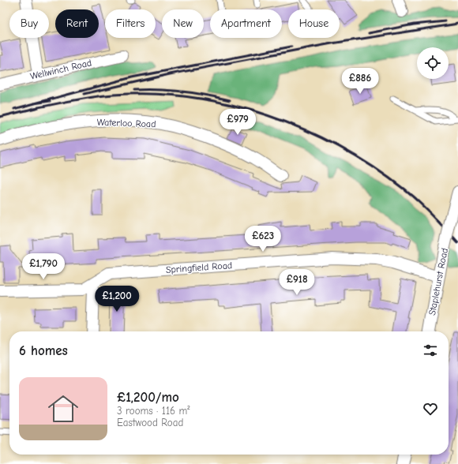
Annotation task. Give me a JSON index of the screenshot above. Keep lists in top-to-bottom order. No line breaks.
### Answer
{"streets":{"street":["Wellwinch Road","Waterloo Road","Springfield Road","Staplehurst Road"]},"crossings":[["Springfield Road","Staplehurst Road"]],"page":{"chip":["Buy","Rent","Filters","New","Apartment","House"],"price":["£886","£979","£623","£1,790","£918","£1,200"],"heading":"6 homes","list":[{"name":"£1,200/mo","note":"3 rooms · 116 m² · Eastwood Road"}]}}
